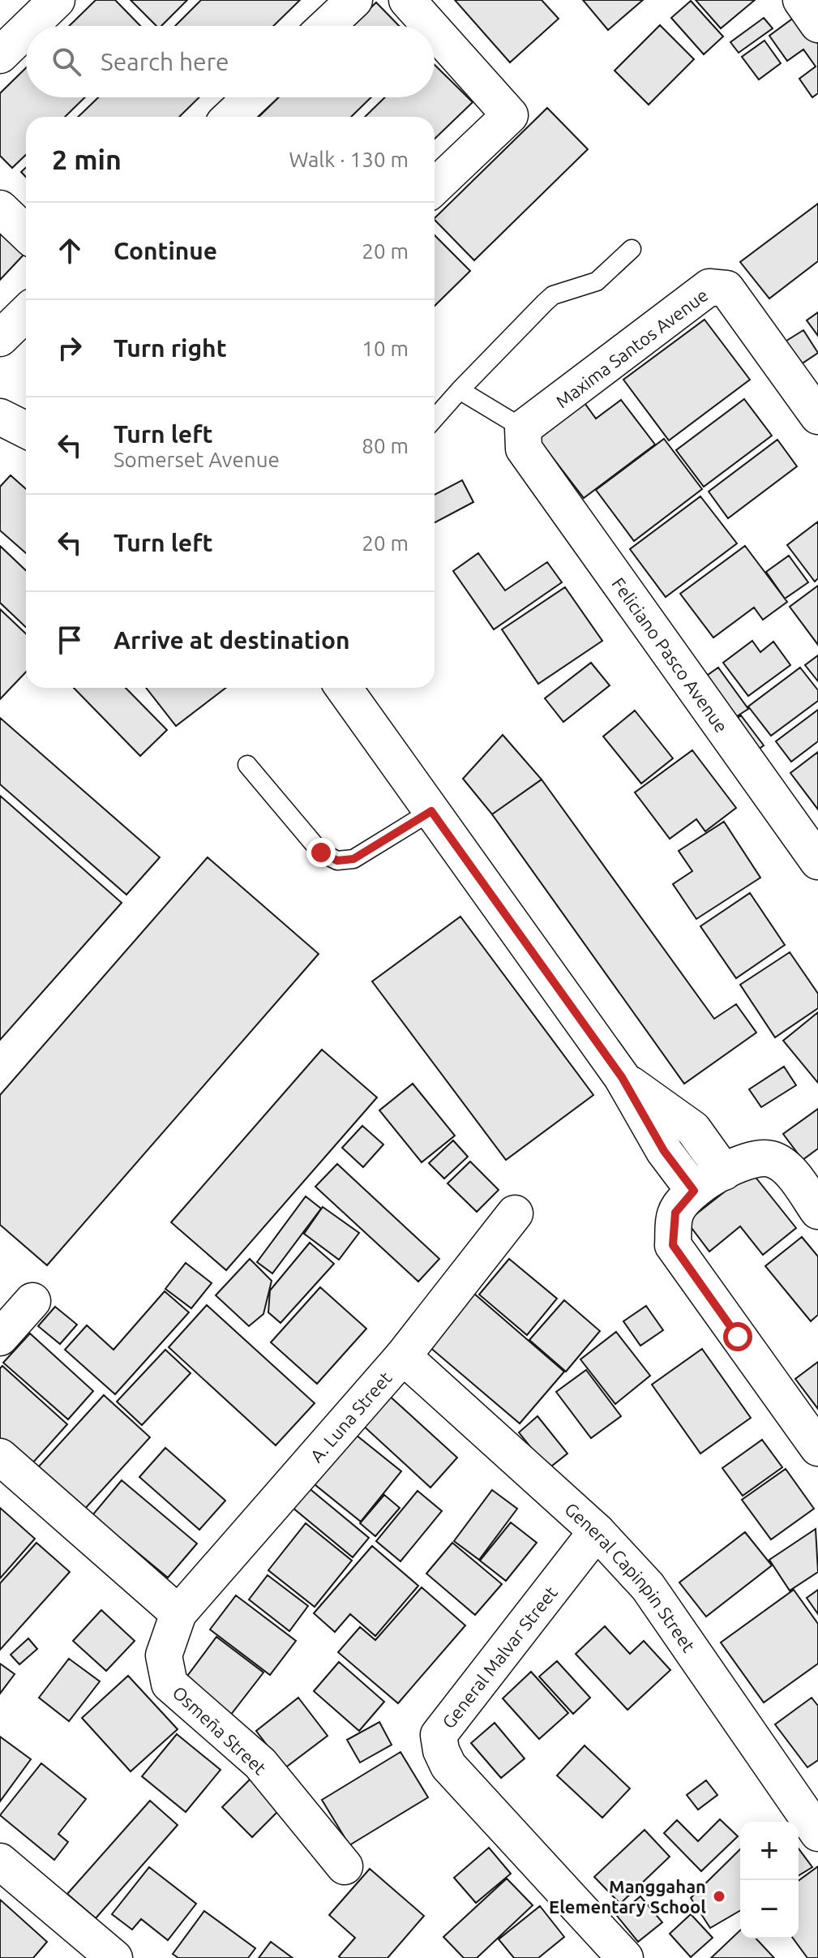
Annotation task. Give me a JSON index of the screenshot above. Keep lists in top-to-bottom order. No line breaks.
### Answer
{"streets":{"street":["Maxima Santos Avenue","Feliciano Pasco Avenue","A. Luna Street","General Capinpin Street","General Malvar Street","Osmeña Street"]},"crossings":[["Maxima Santos Avenue","Feliciano Pasco Avenue"],["A. Luna Street","General Capinpin Street"],["A. Luna Street","Osmeña Street"],["General Capinpin Street","General Malvar Street"]],"places":["Manggahan Elementary School"],"page":{"search":"Search here","heading":["2 min","Walk · 130 m"],"list":[["Continue","20 m"],["Turn right","10 m"],["Turn left","Somerset Avenue","80 m"],["Turn left","20 m"],"Arrive at destination"],"map_buttons":["+","−"]}}
